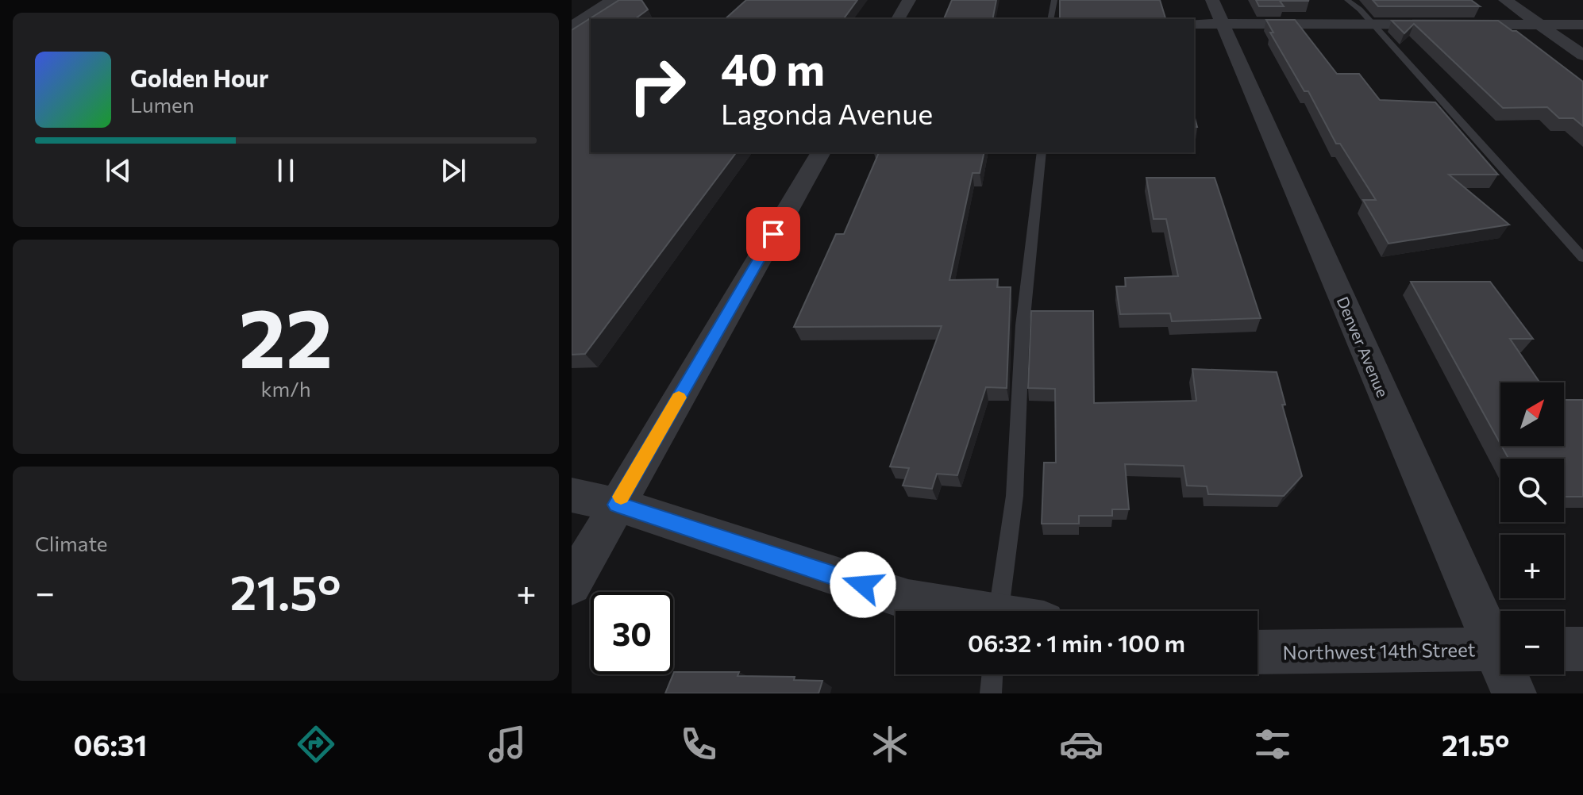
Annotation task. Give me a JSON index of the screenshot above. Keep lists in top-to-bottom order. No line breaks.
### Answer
{"streets":{"street":["Denver Avenue","Northwest 14th Street"]},"north":"top right","page":{"turn":["40 m","Lagonda Avenue"],"song":["Golden Hour","Lumen"],"tile":[["22","km/h"],"Climate"],"map_buttons":["+","−"],"heat":["−","21.5°","+"],"limit":"30","trip":"06:32 · 1 min · 100 m","tabs":["06:31","21.5°"]}}
